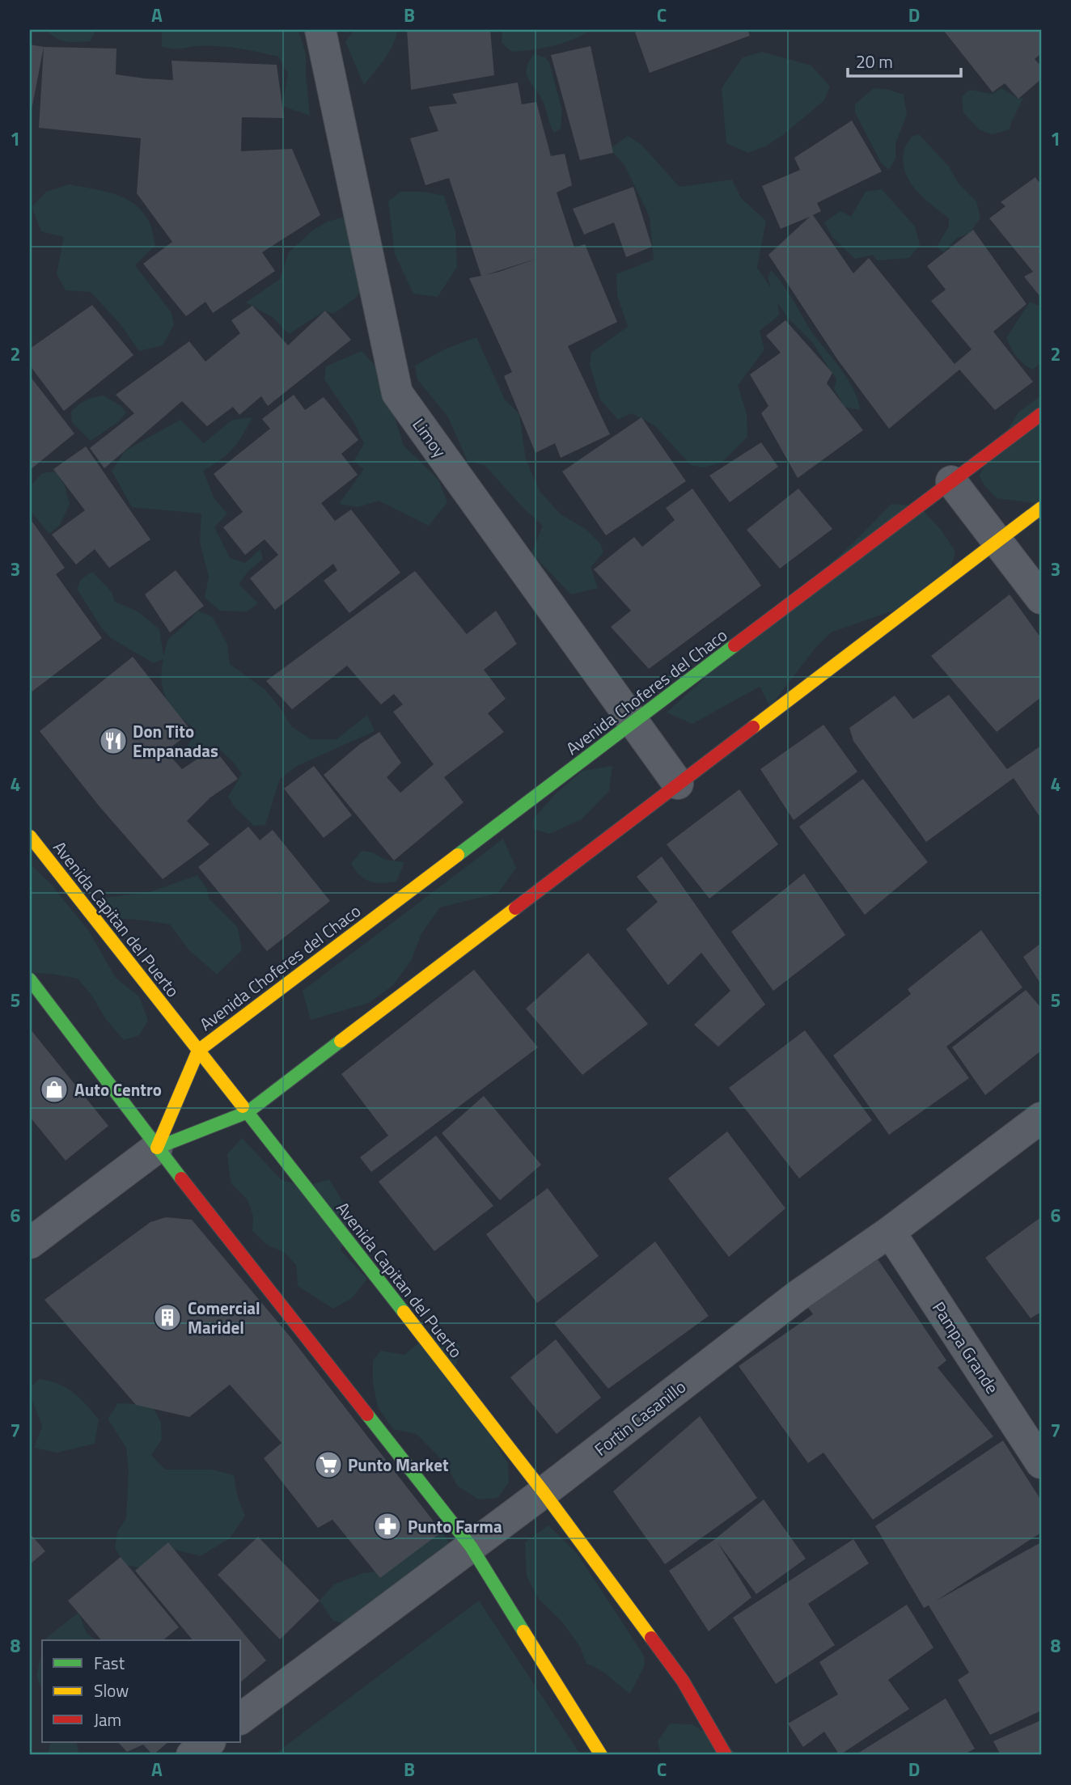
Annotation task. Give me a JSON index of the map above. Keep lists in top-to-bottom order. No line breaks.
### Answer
{"streets":{"street":["Limoy","Avenida Choferes del Chaco","Avenida Capitan del Puerto","Pampa Grande","Fortin Casanillo"]},"crossings":[["Limoy","Avenida Choferes del Chaco"],["Avenida Choferes del Chaco","Avenida Capitan del Puerto"],["Avenida Capitan del Puerto","Fortin Casanillo"],["Pampa Grande","Fortin Casanillo"]],"places":{"restaurant":["Don Tito Empanadas"],"shop":["Auto Centro"],"building":["Comercial Maridel"],"supermarket":["Punto Market"],"pharmacy":["Punto Farma"]},"legend":["Fast","Slow","Jam"],"scale_bar":"20 m","grid":{"columns":["A","B","C","D"],"rows":["1","2","3","4","5","6","7","8"]}}
